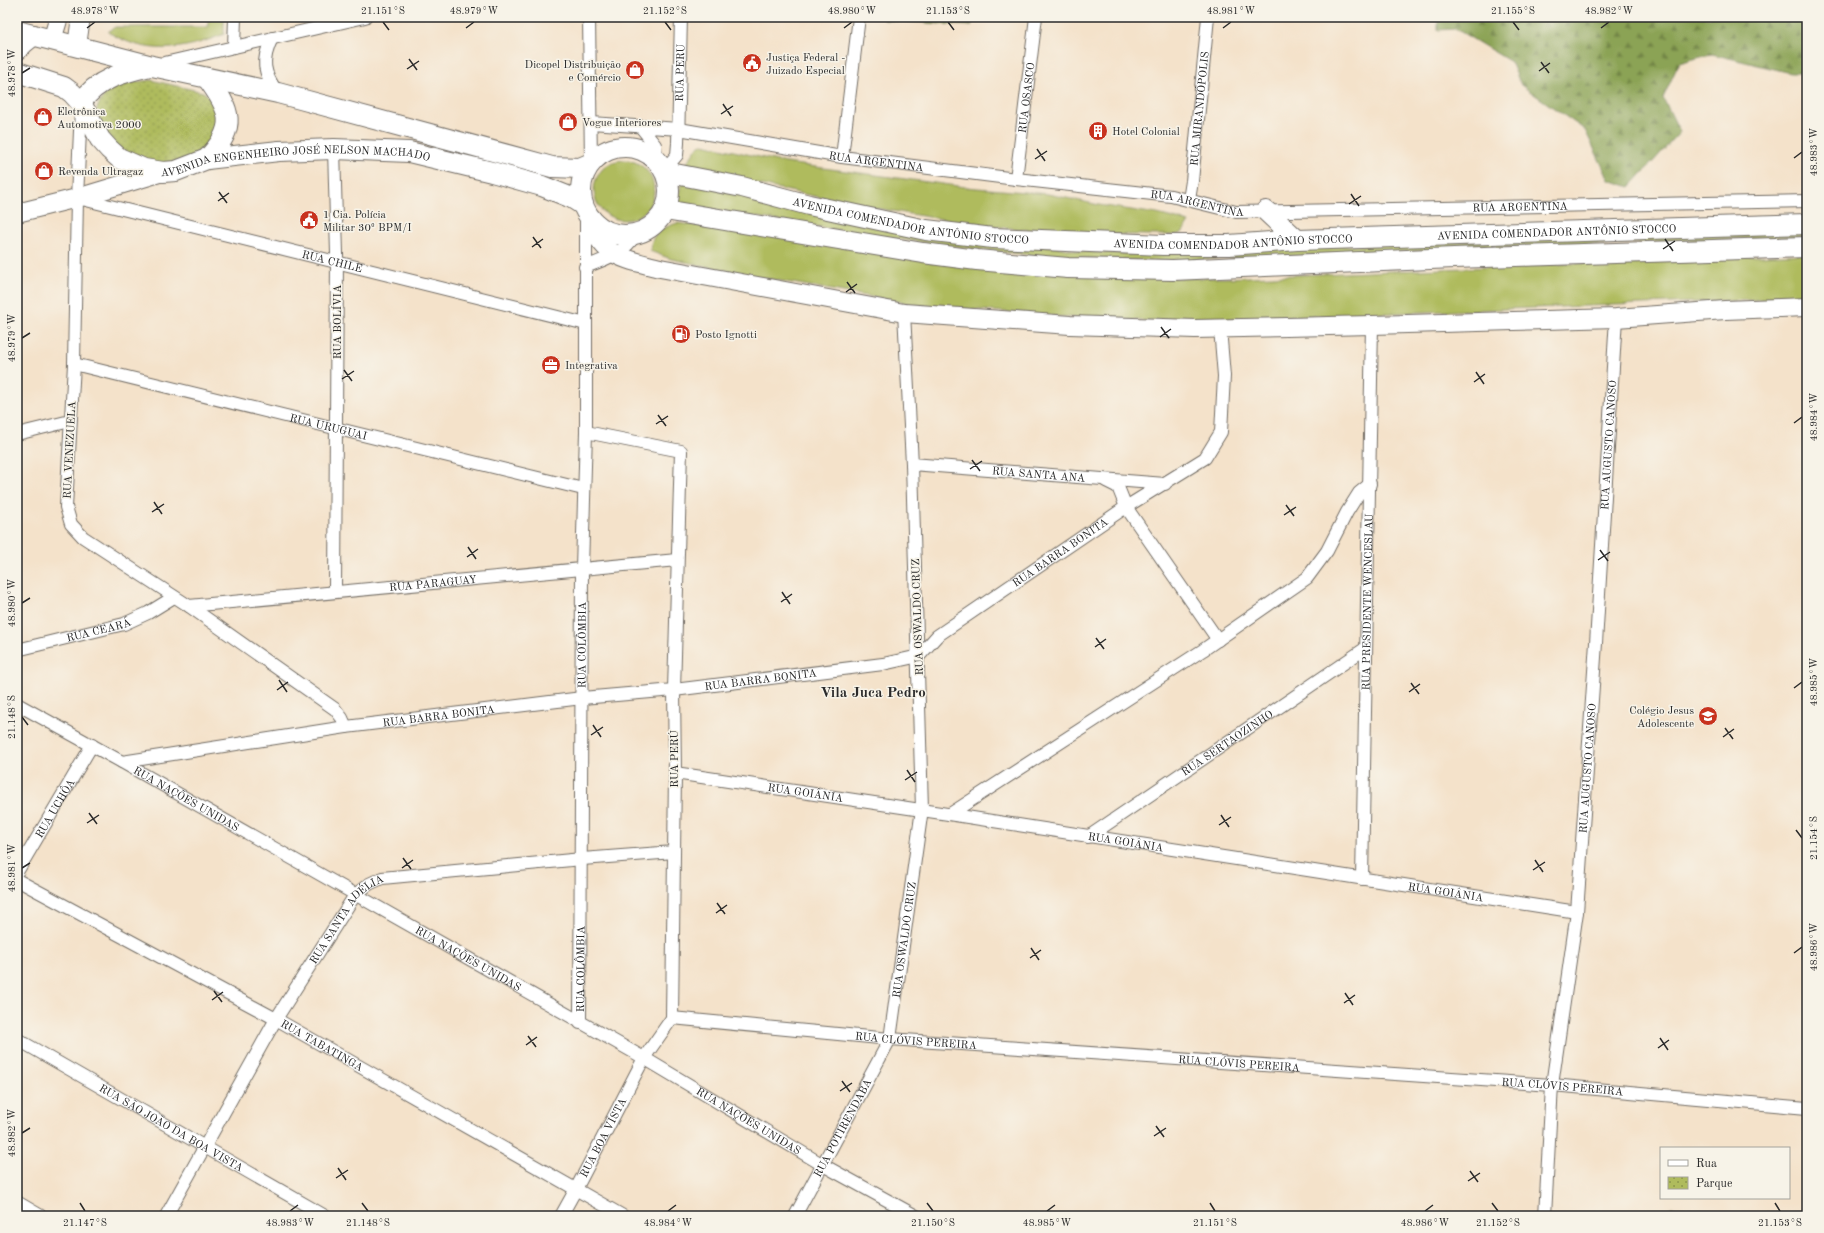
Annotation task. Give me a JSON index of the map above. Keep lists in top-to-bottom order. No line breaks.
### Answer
{"streets":{"main road":["AVENIDA ENGENHEIRO JOSÉ NELSON MACHADO","AVENIDA COMENDADOR ANTÔNIO STOCCO"],"street":["RUA PERU","RUA OSASCO","RUA MIRANDÓPOLIS","RUA ARGENTINA","RUA CHILE","RUA BOLÍVIA","RUA URUGUAI","RUA AUGUSTO CANOSO","RUA VENEZUELA","RUA SANTA ANA","RUA BARRA BONITA","RUA PARAGUAY","RUA PRESIDENTE WENCESLAU","RUA OSWALDO CRUZ","RUA CEARÁ","RUA COLÔMBIA","RUA SERTÃOZINHO","RUA PERÚ","RUA GOIÂNIA","RUA NAÇÕES UNIDAS","RUA UCHÔA","RUA SANTA ADÉLIA","RUA CLÓVIS PEREIRA","RUA TABATINGA","RUA SÃO JOÃO DA BOA VISTA","RUA POTIRENDABA","RUA BOA VISTA"]},"crossings":[["RUA PERU","RUA ARGENTINA"],["RUA PERU","AVENIDA ENGENHEIRO JOSÉ NELSON MACHADO"],["RUA PERU","AVENIDA COMENDADOR ANTÔNIO STOCCO"],["RUA PERU","RUA COLÔMBIA"],["RUA OSASCO","RUA ARGENTINA"],["RUA MIRANDÓPOLIS","RUA ARGENTINA"],["AVENIDA ENGENHEIRO JOSÉ NELSON MACHADO","AVENIDA COMENDADOR ANTÔNIO STOCCO"],["AVENIDA ENGENHEIRO JOSÉ NELSON MACHADO","RUA BOLÍVIA"],["AVENIDA ENGENHEIRO JOSÉ NELSON MACHADO","RUA VENEZUELA"],["AVENIDA ENGENHEIRO JOSÉ NELSON MACHADO","RUA COLÔMBIA"],["AVENIDA COMENDADOR ANTÔNIO STOCCO","RUA COLÔMBIA"],["RUA CHILE","RUA BOLÍVIA"],["RUA CHILE","RUA VENEZUELA"],["RUA CHILE","RUA COLÔMBIA"],["RUA BOLÍVIA","RUA URUGUAI"],["RUA BOLÍVIA","RUA PARAGUAY"],["RUA URUGUAI","RUA VENEZUELA"],["RUA URUGUAI","RUA COLÔMBIA"],["RUA AUGUSTO CANOSO","RUA GOIÂNIA"],["RUA AUGUSTO CANOSO","RUA CLÓVIS PEREIRA"],["RUA VENEZUELA","RUA BARRA BONITA"],["RUA VENEZUELA","RUA PARAGUAY"],["RUA VENEZUELA","RUA CEARÁ"],["RUA SANTA ANA","RUA BARRA BONITA"],["RUA SANTA ANA","RUA OSWALDO CRUZ"],["RUA BARRA BONITA","RUA OSWALDO CRUZ"],["RUA BARRA BONITA","RUA COLÔMBIA"],["RUA BARRA BONITA","RUA PERÚ"],["RUA BARRA BONITA","RUA NAÇÕES UNIDAS"],["RUA PARAGUAY","RUA COLÔMBIA"],["RUA PARAGUAY","RUA PERÚ"],["RUA PRESIDENTE WENCESLAU","RUA SERTÃOZINHO"],["RUA PRESIDENTE WENCESLAU","RUA GOIÂNIA"],["RUA OSWALDO CRUZ","RUA GOIÂNIA"],["RUA OSWALDO CRUZ","RUA CLÓVIS PEREIRA"],["RUA OSWALDO CRUZ","RUA POTIRENDABA"],["RUA COLÔMBIA","RUA PERÚ"],["RUA COLÔMBIA","RUA NAÇÕES UNIDAS"],["RUA COLÔMBIA","RUA SANTA ADÉLIA"],["RUA SERTÃOZINHO","RUA GOIÂNIA"],["RUA PERÚ","RUA GOIÂNIA"],["RUA PERÚ","RUA SANTA ADÉLIA"],["RUA PERÚ","RUA CLÓVIS PEREIRA"],["RUA NAÇÕES UNIDAS","RUA UCHÔA"],["RUA NAÇÕES UNIDAS","RUA SANTA ADÉLIA"],["RUA NAÇÕES UNIDAS","RUA POTIRENDABA"],["RUA NAÇÕES UNIDAS","RUA BOA VISTA"],["RUA SANTA ADÉLIA","RUA TABATINGA"],["RUA SANTA ADÉLIA","RUA SÃO JOÃO DA BOA VISTA"],["RUA CLÓVIS PEREIRA","RUA POTIRENDABA"],["RUA TABATINGA","RUA BOA VISTA"]],"districts":["Vila Juca Pedro"],"places":{"public building":["Justiça Federal - Juizado Especial","1 Cia. Polícia Militar 30º BPM/I"],"shop":["Dicopel Distribuição e Comércio","Eletrônica Automotiva 2000","Vogue Interiores","Revenda Ultragaz"],"building":["Hotel Colonial"],"fuel station":["Posto Ignotti"],"office":["Integrativa"],"school or university":["Colégio Jesus Adolescente"]},"legend":["Rua","Parque"],"coordinates":["48.978°W","21.151°S","48.979°W","21.152°S","48.980°W","21.153°S","48.981°W","21.155°S","48.982°W","48.983°W","48.984°W","48.985°W","21.148°S","21.154°S","48.986°W","21.147°S","21.150°S"]}
